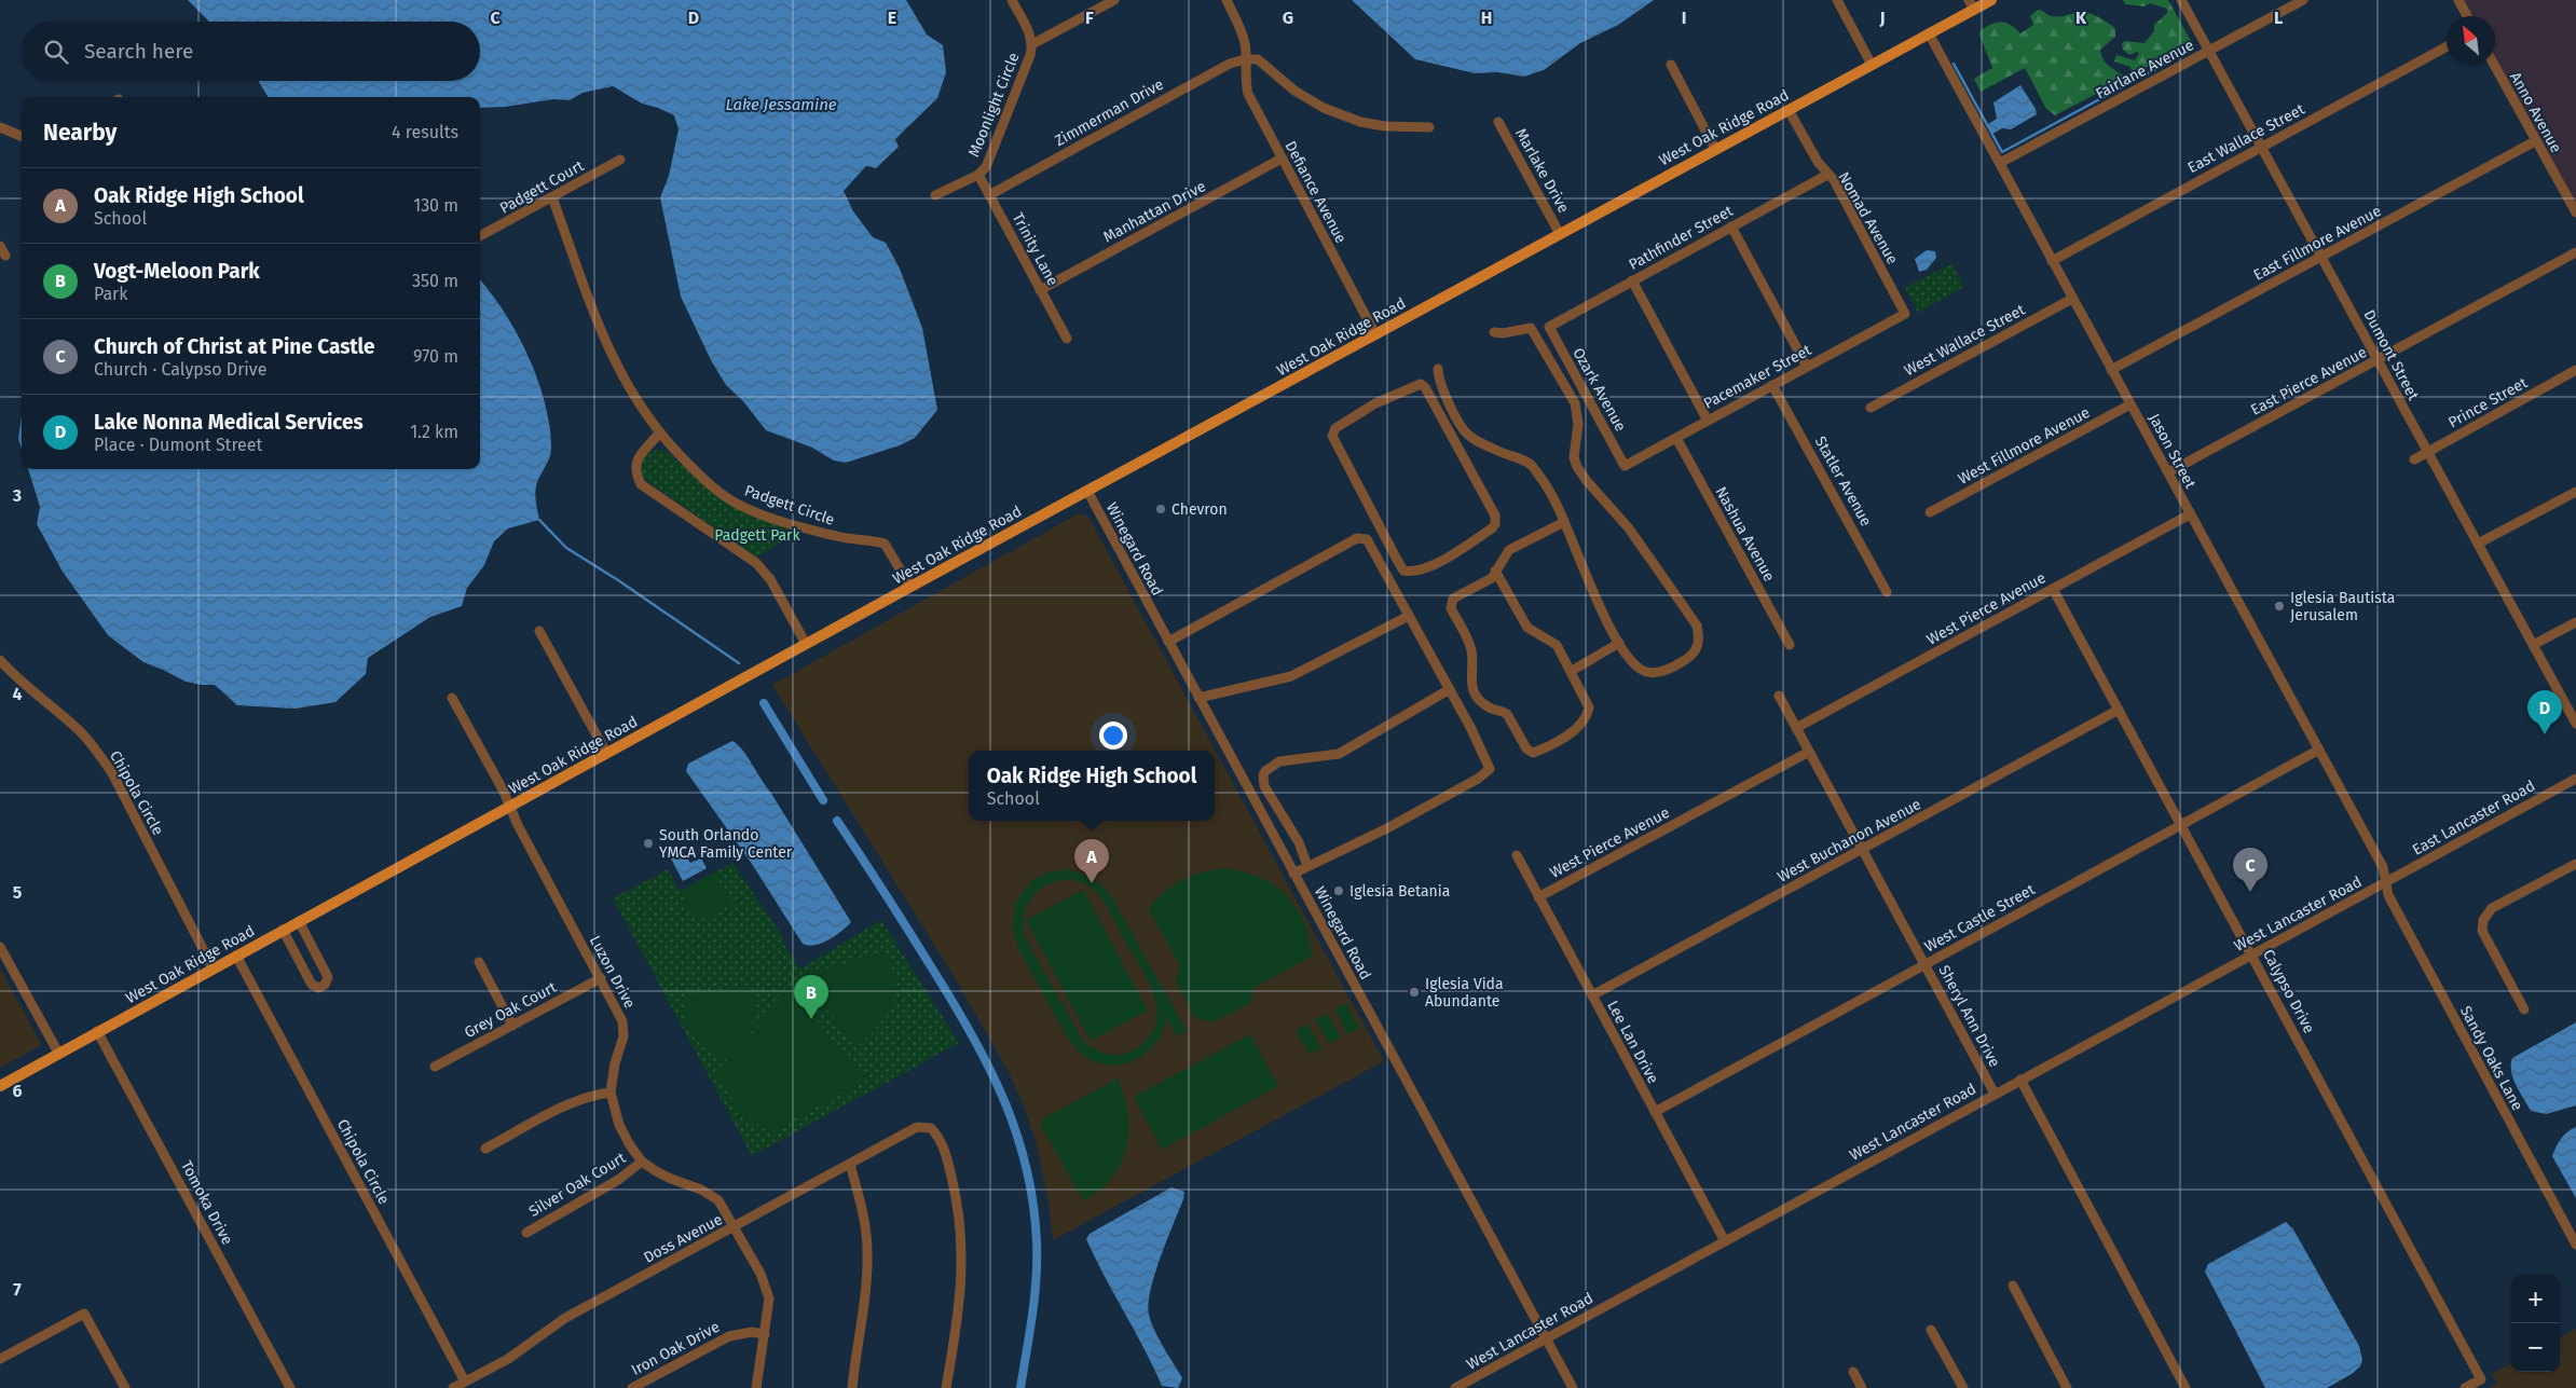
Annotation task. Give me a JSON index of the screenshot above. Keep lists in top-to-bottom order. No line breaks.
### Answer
{"streets":{"main road":["West Oak Ridge Road"],"street":["Fairlane Avenue","Moonlight Circle","Zimmerman Drive","Anno Avenue","East Wallace Street","Marlake Drive","Padgett Court","Defiance Avenue","Manhattan Drive","Nomad Avenue","Pathfinder Street","East Fillmore Avenue","Trinity Lane","West Wallace Street","Dumont Street","Pacemaker Street","East Pierce Avenue","Ozark Avenue","Prince Street","West Fillmore Avenue","Jason Street","Statler Avenue","Padgett Circle","Nashua Avenue","Winegard Road","West Pierce Avenue","Chipola Circle","East Lancaster Road","West Buchanon Avenue","West Lancaster Road","West Castle Street","Luzon Drive","Calypso Drive","Grey Oak Court","Sheryl Ann Drive","Lee Lan Drive","Sandy Oaks Lane","Silver Oak Court","Tomoka Drive","Doss Avenue","Iron Oak Drive"]},"crossings":[["Fairlane Avenue","Dumont Street"],["Fairlane Avenue","Jason Street"],["Moonlight Circle","Trinity Lane"],["Zimmerman Drive","Defiance Avenue"],["Zimmerman Drive","Trinity Lane"],["Anno Avenue","East Fillmore Avenue"],["West Oak Ridge Road","Marlake Drive"],["West Oak Ridge Road","Defiance Avenue"],["West Oak Ridge Road","Nomad Avenue"],["West Oak Ridge Road","Jason Street"],["West Oak Ridge Road","Padgett Circle"],["West Oak Ridge Road","Winegard Road"],["West Oak Ridge Road","Chipola Circle"],["West Oak Ridge Road","Luzon Drive"],["West Oak Ridge Road","Tomoka Drive"],["East Wallace Street","Dumont Street"],["East Wallace Street","Jason Street"],["Padgett Court","Padgett Circle"],["Defiance Avenue","Manhattan Drive"],["Manhattan Drive","Trinity Lane"],["Nomad Avenue","Pathfinder Street"],["Nomad Avenue","Pacemaker Street"],["Pathfinder Street","Ozark Avenue"],["East Fillmore Avenue","Dumont Street"],["East Fillmore Avenue","Jason Street"],["West Wallace Street","Jason Street"],["Dumont Street","East Pierce Avenue"],["Dumont Street","Prince Street"],["Pacemaker Street","Ozark Avenue"],["Pacemaker Street","Statler Avenue"],["Pacemaker Street","Nashua Avenue"],["East Pierce Avenue","Jason Street"],["West Fillmore Avenue","Jason Street"],["Jason Street","West Pierce Avenue"],["Jason Street","East Lancaster Road"],["Jason Street","West Lancaster Road"],["Jason Street","West Castle Street"],["Jason Street","Sandy Oaks Lane"],["Winegard Road","West Lancaster Road"],["West Pierce Avenue","Calypso Drive"],["West Pierce Avenue","Sheryl Ann Drive"],["West Pierce Avenue","Lee Lan Drive"],["Chipola Circle","Doss Avenue"],["East Lancaster Road","West Lancaster Road"],["East Lancaster Road","Sandy Oaks Lane"],["West Buchanon Avenue","Calypso Drive"],["West Buchanon Avenue","Sheryl Ann Drive"],["West Buchanon Avenue","Lee Lan Drive"],["West Lancaster Road","Calypso Drive"],["West Lancaster Road","Sheryl Ann Drive"],["West Lancaster Road","Lee Lan Drive"],["West Lancaster Road","Sandy Oaks Lane"],["West Castle Street","Calypso Drive"],["West Castle Street","Sheryl Ann Drive"],["West Castle Street","Lee Lan Drive"],["Luzon Drive","Grey Oak Court"],["Luzon Drive","Silver Oak Court"],["Luzon Drive","Doss Avenue"],["Luzon Drive","Iron Oak Drive"]],"water":["Lake Jessamine"],"parks":["Padgett Park"],"places":["Chevron","Iglesia Bautista Jerusalem","South Orlando YMCA Family Center","Iglesia Betania","Iglesia Vida Abundante"],"north":"top left","page":{"search":"Search here","heading":["Nearby","4 results"],"list":[{"mark":"A","name":"Oak Ridge High School","note":"School","value":"130 m"},{"mark":"B","name":"Vogt-Meloon Park","note":"Park","value":"350 m"},{"mark":"C","name":"Church of Christ at Pine Castle","note":"Church · Calypso Drive","value":"970 m"},{"mark":"D","name":"Lake Nonna Medical Services","note":"Place · Dumont Street","value":"1.2 km"}],"pins":["D","A","C","B"],"popup":["Oak Ridge High School","School"],"map_buttons":["+","−"]},"grid":{"columns":["C","D","E","F","G","H","I","J","K","L"],"rows":["3","4","5","6","7"]}}
